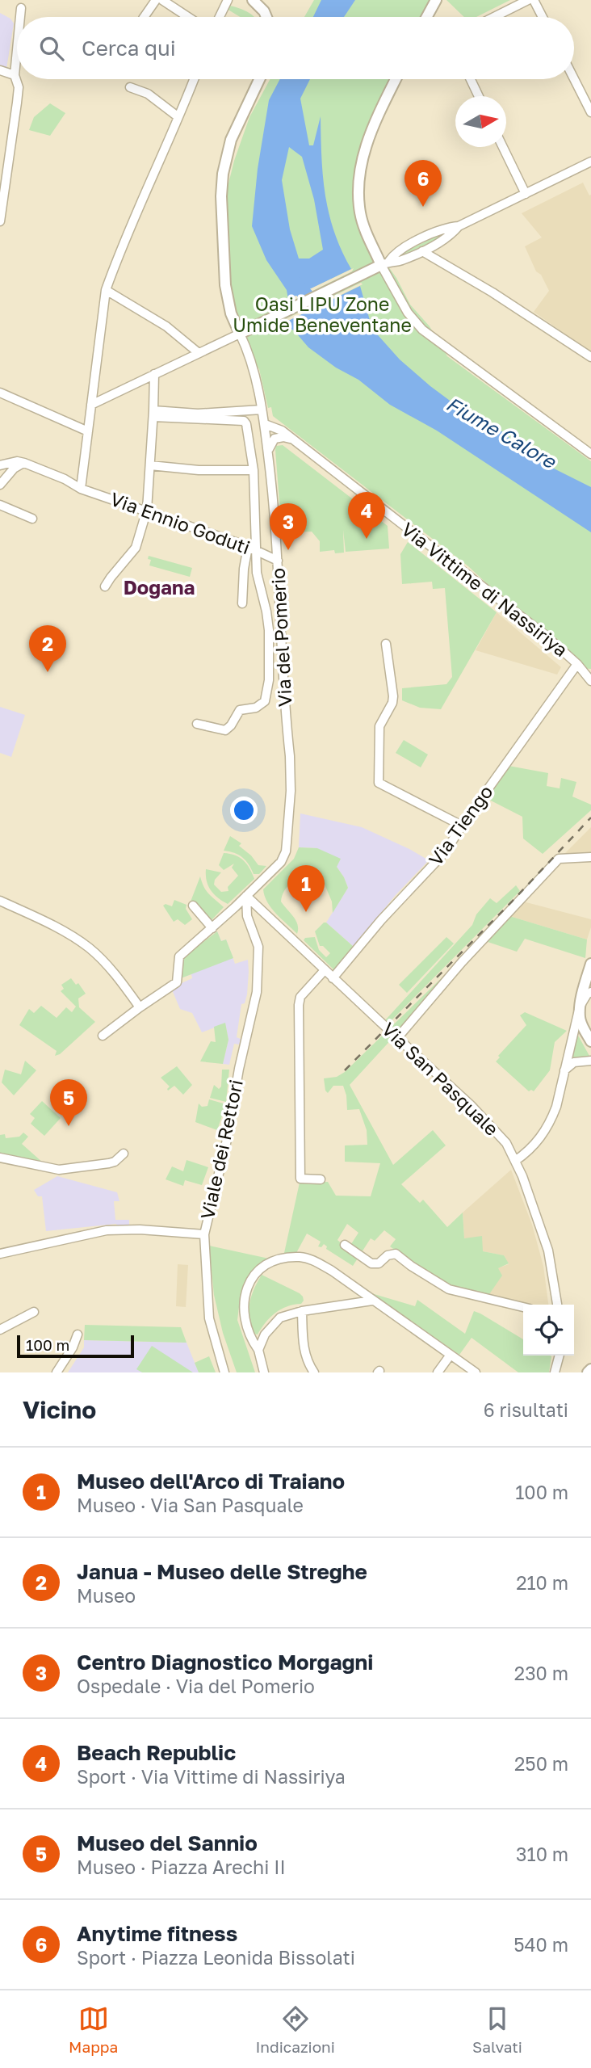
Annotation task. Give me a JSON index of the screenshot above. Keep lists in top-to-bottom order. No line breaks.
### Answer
{"streets":{"street":["Via Ennio Goduti","Via Vittime di Nassiriya","Via del Pomerio","Via Tiengo","Via San Pasquale","Viale dei Rettori"]},"crossings":[["Via Ennio Goduti","Via del Pomerio"],["Via Vittime di Nassiriya","Via del Pomerio"],["Via Vittime di Nassiriya","Via Tiengo"],["Via del Pomerio","Via San Pasquale"],["Via del Pomerio","Viale dei Rettori"],["Via Tiengo","Via San Pasquale"],["Via San Pasquale","Viale dei Rettori"]],"districts":["Dogana"],"water":["Fiume Calore"],"parks":["Oasi LIPU Zone Umide Beneventane"],"scale_bar":"100 m","north":"right","page":{"search":"Cerca qui","pins":["6","4","3","2","1","5"],"scale":"100 m","heading":["Vicino","6 risultati"],"list":[{"mark":"1","name":"Museo dell'Arco di Traiano","note":"Museo · Via San Pasquale","value":"100 m"},{"mark":"2","name":"Janua - Museo delle Streghe","note":"Museo","value":"210 m"},{"mark":"3","name":"Centro Diagnostico Morgagni","note":"Ospedale · Via del Pomerio","value":"230 m"},{"mark":"4","name":"Beach Republic","note":"Sport · Via Vittime di Nassiriya","value":"250 m"},{"mark":"5","name":"Museo del Sannio","note":"Museo · Piazza Arechi II","value":"310 m"},{"mark":"6","name":"Anytime fitness","note":"Sport · Piazza Leonida Bissolati","value":"540 m"}],"nav":["Mappa","Indicazioni","Salvati"]}}
